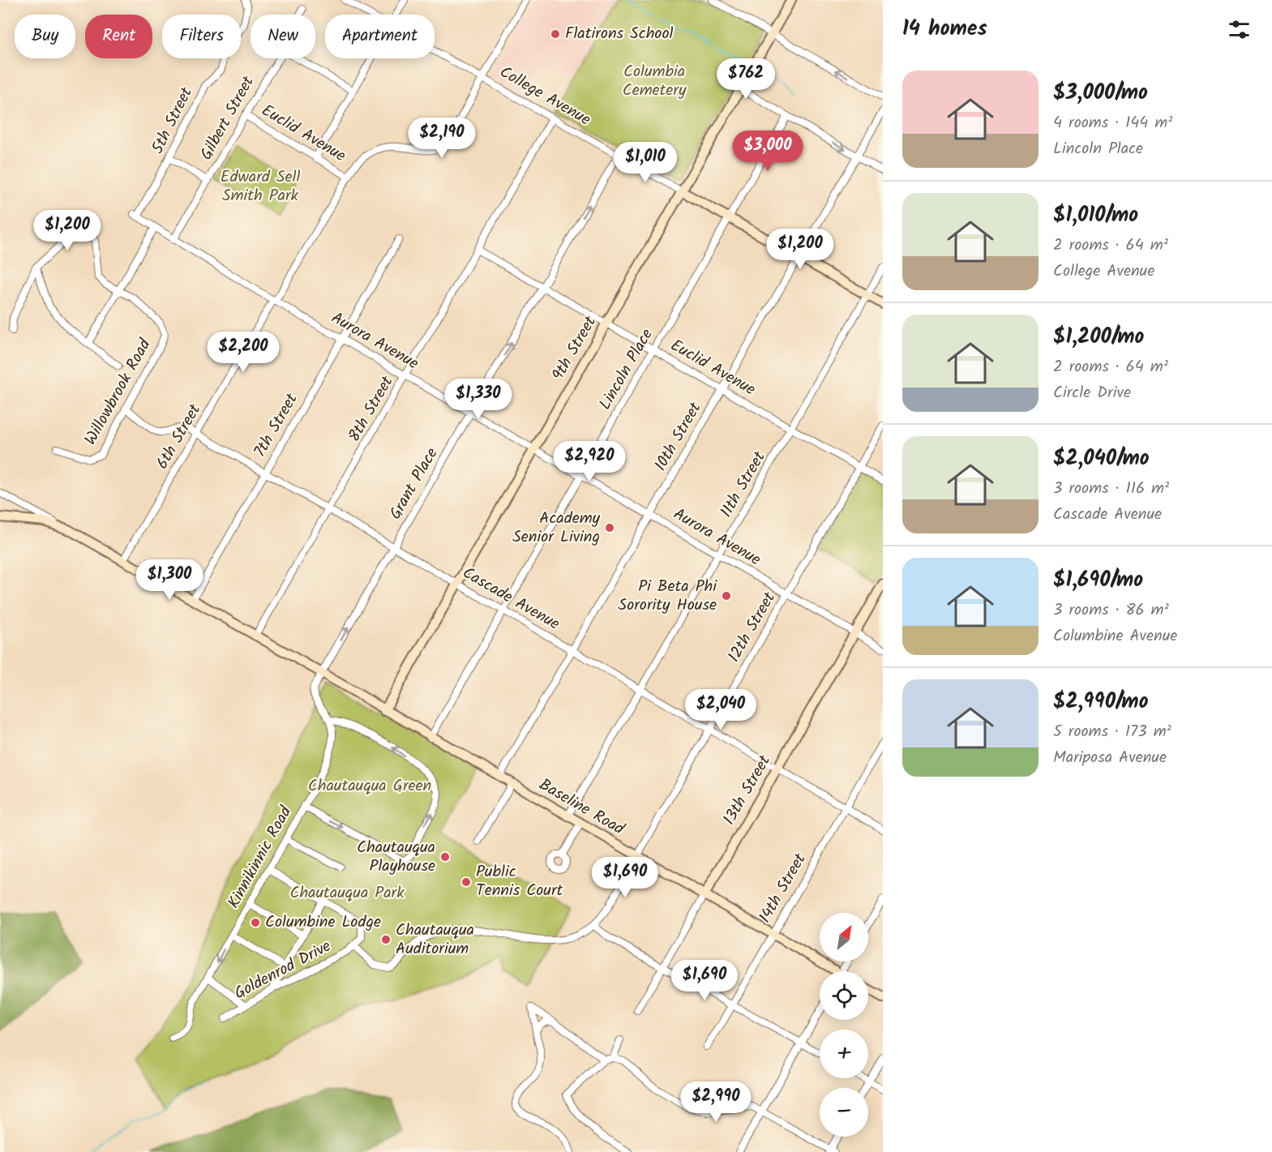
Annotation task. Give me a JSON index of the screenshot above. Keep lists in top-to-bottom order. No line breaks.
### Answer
{"streets":{"street":["College Avenue","Gilbert Street","5th Street","Euclid Avenue","Aurora Avenue","9th Street","Lincoln Place","Willowbrook Road","8th Street","7th Street","6th Street","10th Street","Grant Place","11th Street","Cascade Avenue","12th Street","13th Street","Baseline Road","Kinnikinnic Road","14th Street","Goldenrod Drive"]},"crossings":[["College Avenue","9th Street"],["College Avenue","Lincoln Place"],["College Avenue","8th Street"],["College Avenue","6th Street"],["College Avenue","10th Street"],["College Avenue","Grant Place"],["College Avenue","11th Street"],["Gilbert Street","Euclid Avenue"],["Gilbert Street","Aurora Avenue"],["5th Street","Aurora Avenue"],["Euclid Avenue","9th Street"],["Euclid Avenue","Lincoln Place"],["Euclid Avenue","8th Street"],["Euclid Avenue","6th Street"],["Euclid Avenue","10th Street"],["Euclid Avenue","Grant Place"],["Euclid Avenue","11th Street"],["Euclid Avenue","12th Street"],["Aurora Avenue","9th Street"],["Aurora Avenue","Lincoln Place"],["Aurora Avenue","8th Street"],["Aurora Avenue","7th Street"],["Aurora Avenue","6th Street"],["Aurora Avenue","10th Street"],["Aurora Avenue","Grant Place"],["Aurora Avenue","11th Street"],["Aurora Avenue","12th Street"],["Aurora Avenue","13th Street"],["9th Street","Cascade Avenue"],["9th Street","Baseline Road"],["Lincoln Place","Cascade Avenue"],["Lincoln Place","Baseline Road"],["Willowbrook Road","Cascade Avenue"],["8th Street","Cascade Avenue"],["8th Street","Baseline Road"],["7th Street","Cascade Avenue"],["7th Street","Baseline Road"],["6th Street","Cascade Avenue"],["6th Street","Baseline Road"],["10th Street","Cascade Avenue"],["10th Street","Baseline Road"],["Grant Place","Cascade Avenue"],["Grant Place","Baseline Road"],["11th Street","Cascade Avenue"],["11th Street","Baseline Road"],["Cascade Avenue","12th Street"],["Cascade Avenue","13th Street"],["Cascade Avenue","14th Street"],["12th Street","Baseline Road"],["12th Street","Goldenrod Drive"],["13th Street","Baseline Road"],["Baseline Road","14th Street"]],"one_way":["Grant Place"],"parks":["Columbia Cemetery","Edward Sell Smith Park","Chautauqua Green","Chautauqua Park"],"places":["Flatirons School","Academy Senior Living","Pi Beta Phi Sorority House","Chautauqua Playhouse","Public Tennis Court","Columbine Lodge","Chautauqua Auditorium"],"north":"top right","page":{"heading":"14 homes","chip":["Buy","Rent","Filters","New","Apartment"],"price":["$762","$2,190","$3,000","$1,010","$1,200","$1,200","$2,200","$1,330","$2,920","$1,300","$2,040","$1,690","$1,690","$2,990"],"list":[{"name":"$3,000/mo","note":"4 rooms · 144 m² · Lincoln Place"},{"name":"$1,010/mo","note":"2 rooms · 64 m² · College Avenue"},{"name":"$1,200/mo","note":"2 rooms · 64 m² · Circle Drive"},{"name":"$2,040/mo","note":"3 rooms · 116 m² · Cascade Avenue"},{"name":"$1,690/mo","note":"3 rooms · 86 m² · Columbine Avenue"},{"name":"$2,990/mo","note":"5 rooms · 173 m² · Mariposa Avenue"}],"map_buttons":["+","−"]}}
